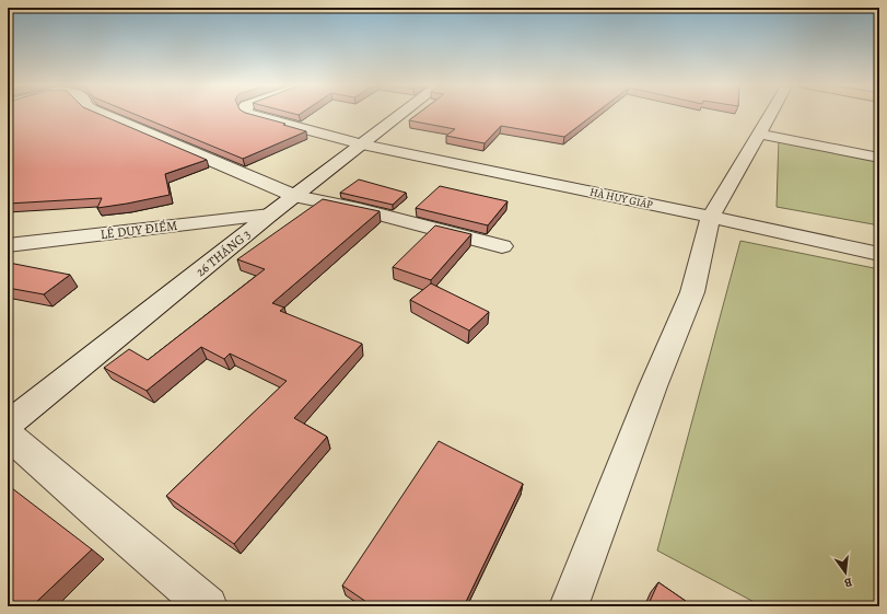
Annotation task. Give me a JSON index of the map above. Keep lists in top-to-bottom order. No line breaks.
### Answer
{"streets":{"street":["HÀ HUY GIÁP","LÊ DUY ĐIẾM","26 THÁNG 3"]},"crossings":[["HÀ HUY GIÁP","26 THÁNG 3"],["LÊ DUY ĐIẾM","26 THÁNG 3"]],"north":"bottom"}
